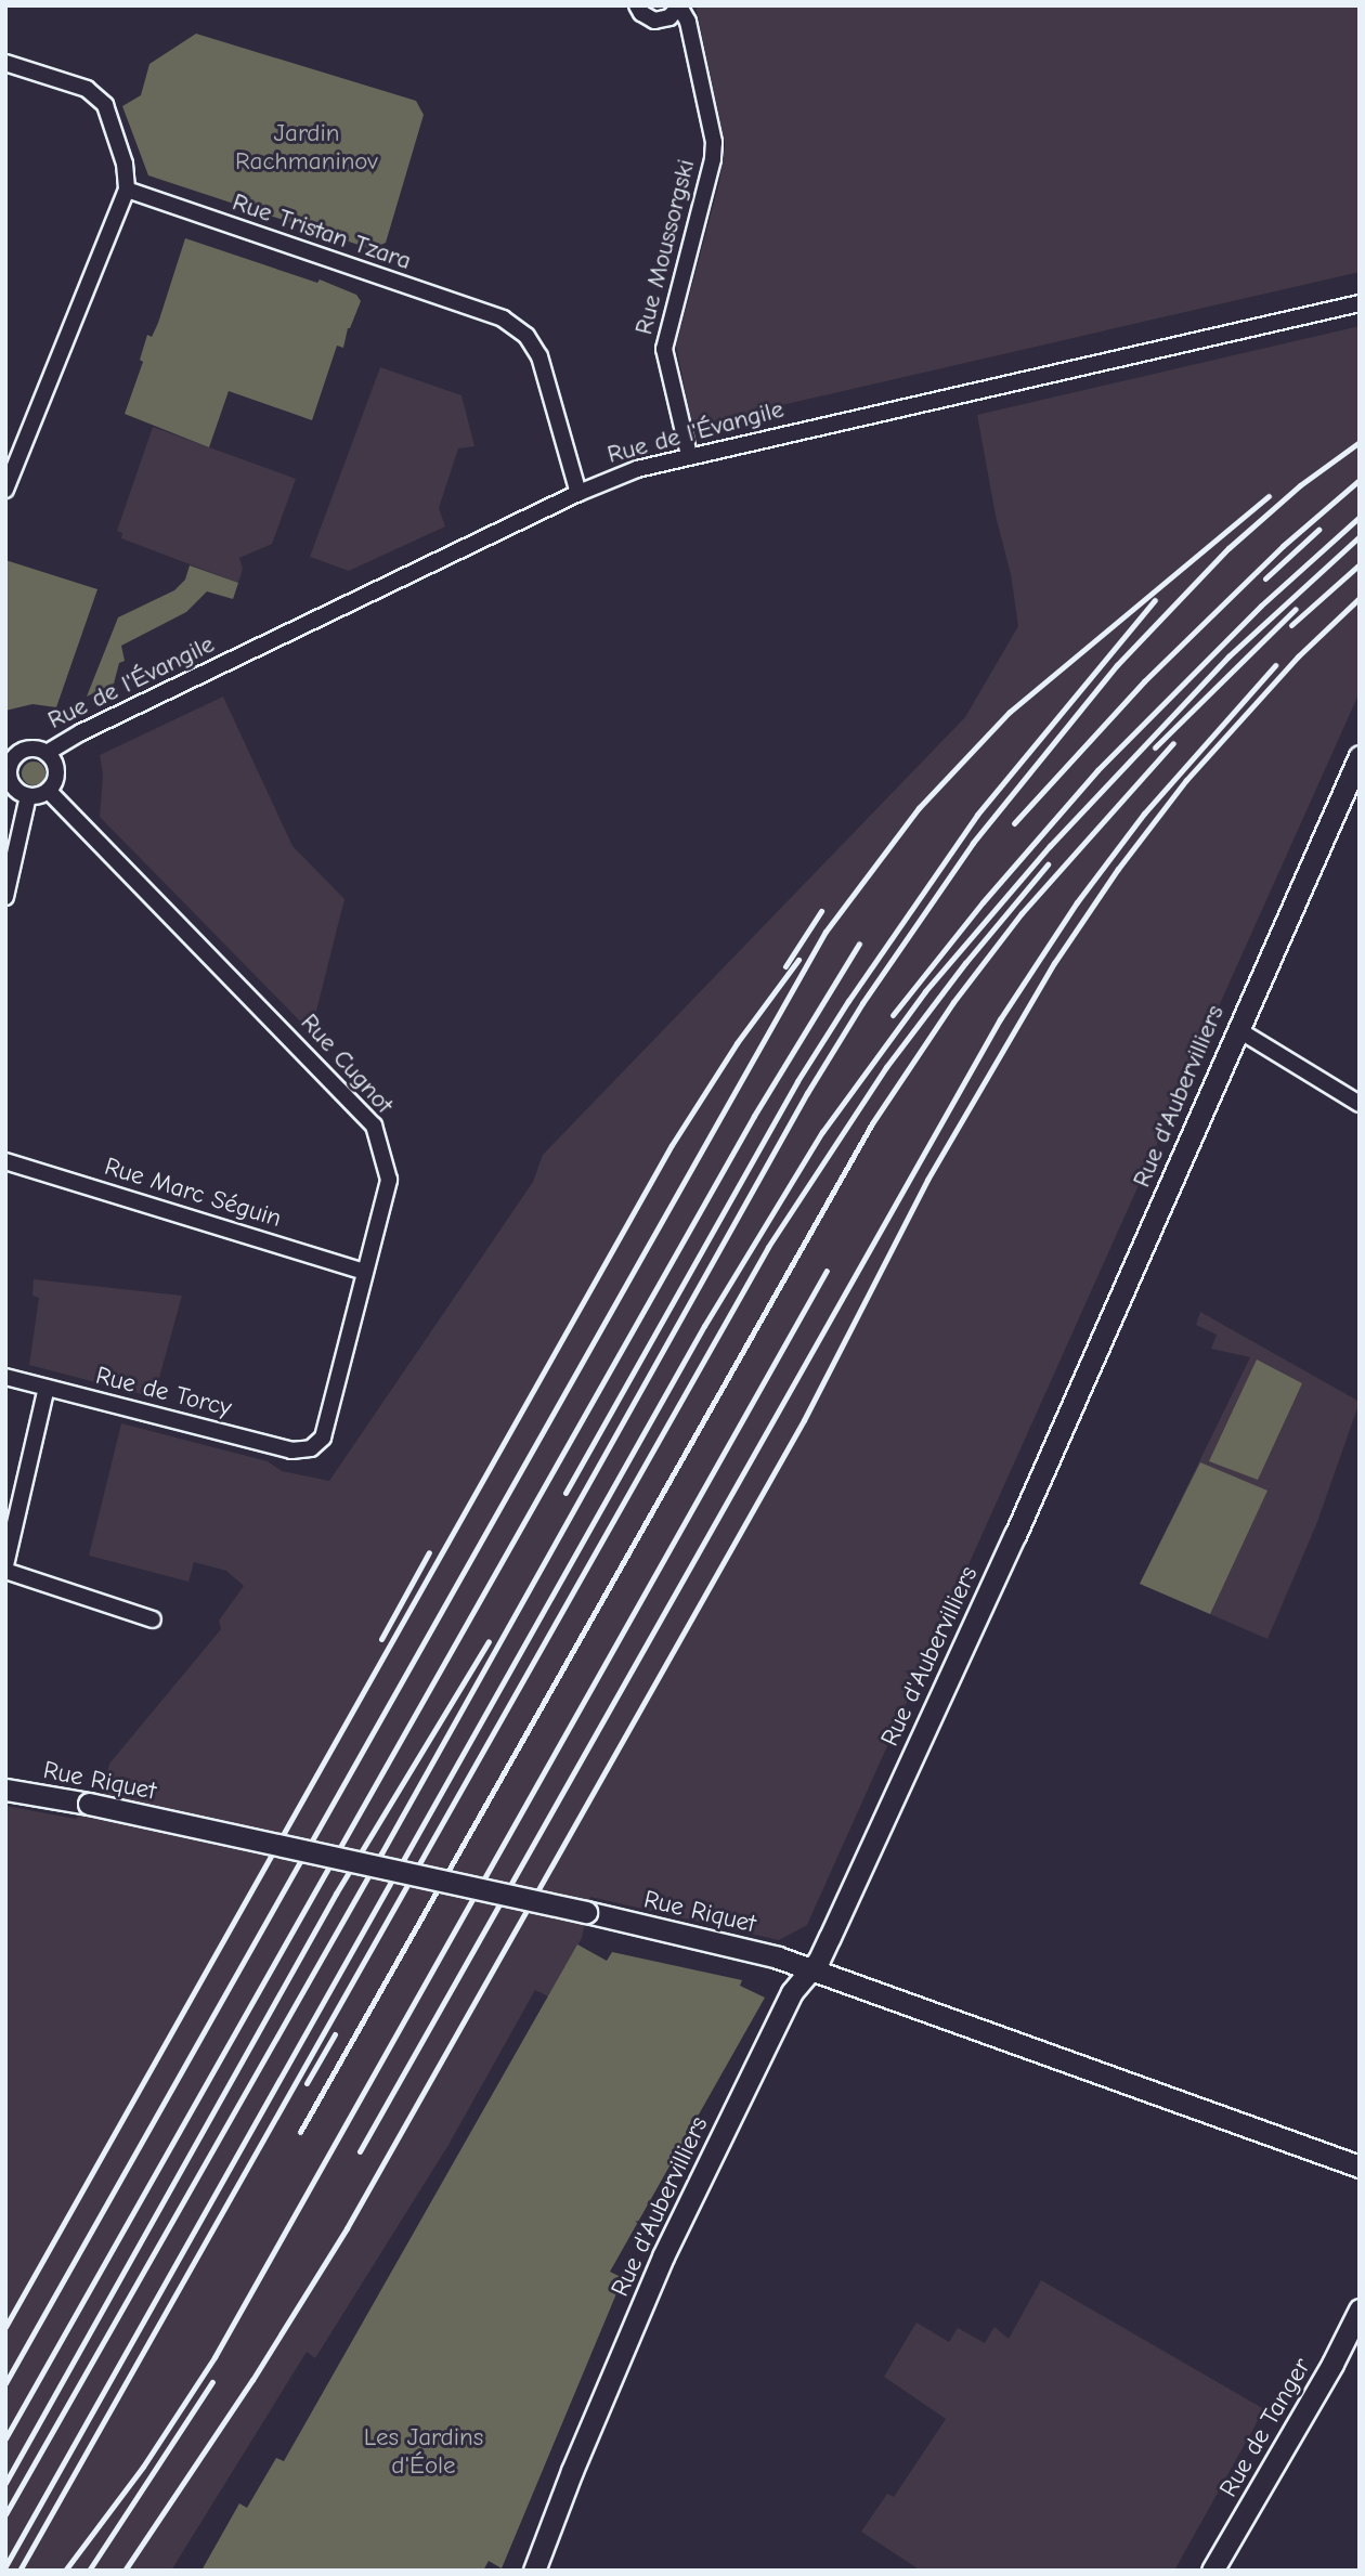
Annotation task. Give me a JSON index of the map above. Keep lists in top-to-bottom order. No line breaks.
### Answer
{"streets":{"street":["Rue Tristan Tzara","Rue Moussorgski","Rue de l'Évangile","Rue Cugnot","Rue d'Aubervilliers","Rue Marc Séguin","Rue de Torcy","Rue Riquet","Rue de Tanger"]},"crossings":[["Rue Tristan Tzara","Rue de l'Évangile"],["Rue Moussorgski","Rue de l'Évangile"],["Rue de l'Évangile","Rue Cugnot"],["Rue Cugnot","Rue Marc Séguin"],["Rue Cugnot","Rue de Torcy"],["Rue d'Aubervilliers","Rue Riquet"]],"parks":["Jardin Rachmaninov","Les Jardins d'Éole"]}
